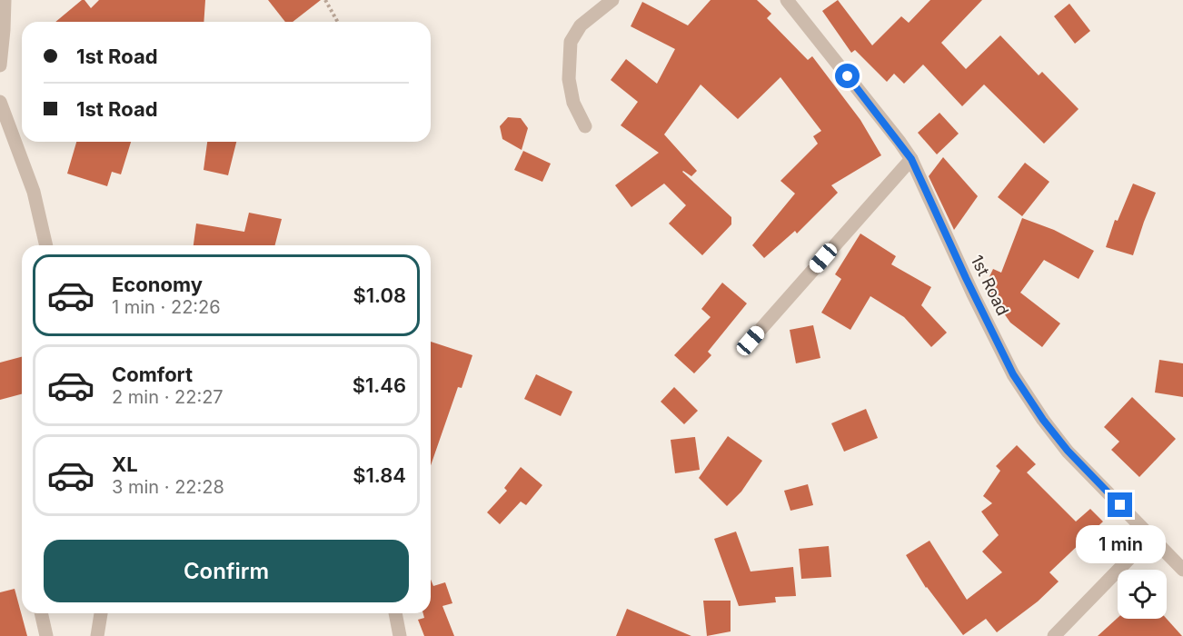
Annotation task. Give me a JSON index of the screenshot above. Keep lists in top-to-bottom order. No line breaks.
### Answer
{"streets":{"street":["1st Road"]},"page":{"banner":["1st Road","1st Road"],"list":[{"name":"Economy","note":"1 min · 22:26","value":"$1.08"},{"name":"Comfort","note":"2 min · 22:27","value":"$1.46"},{"name":"XL","note":"3 min · 22:28","value":"$1.84"}],"bubble":"1 min","buttons":"Confirm"}}
